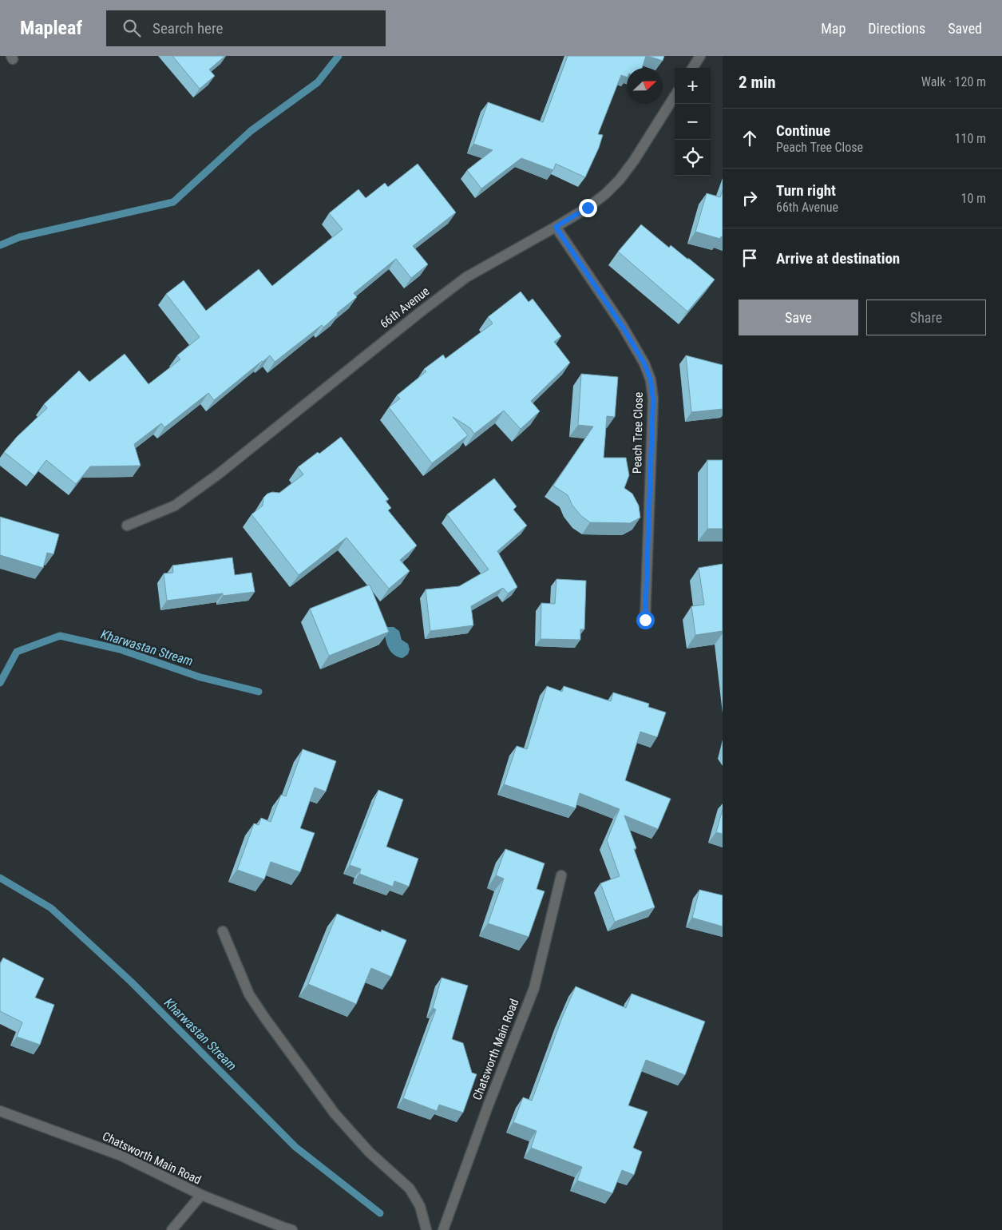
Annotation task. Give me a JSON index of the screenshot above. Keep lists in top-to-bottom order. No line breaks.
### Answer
{"streets":{"street":["66th Avenue","Peach Tree Close","Chatsworth Main Road"]},"crossings":[["66th Avenue","Peach Tree Close"]],"water":["Kharwastan Stream"],"north":"right","page":{"header":"Mapleaf","search":"Search here","nav":["Map","Directions","Saved"],"heading":["2 min","Walk · 120 m"],"map_buttons":["+","−"],"list":[["Continue","Peach Tree Close","110 m"],["Turn right","66th Avenue","10 m"],"Arrive at destination"],"buttons":["Save","Share"]}}
